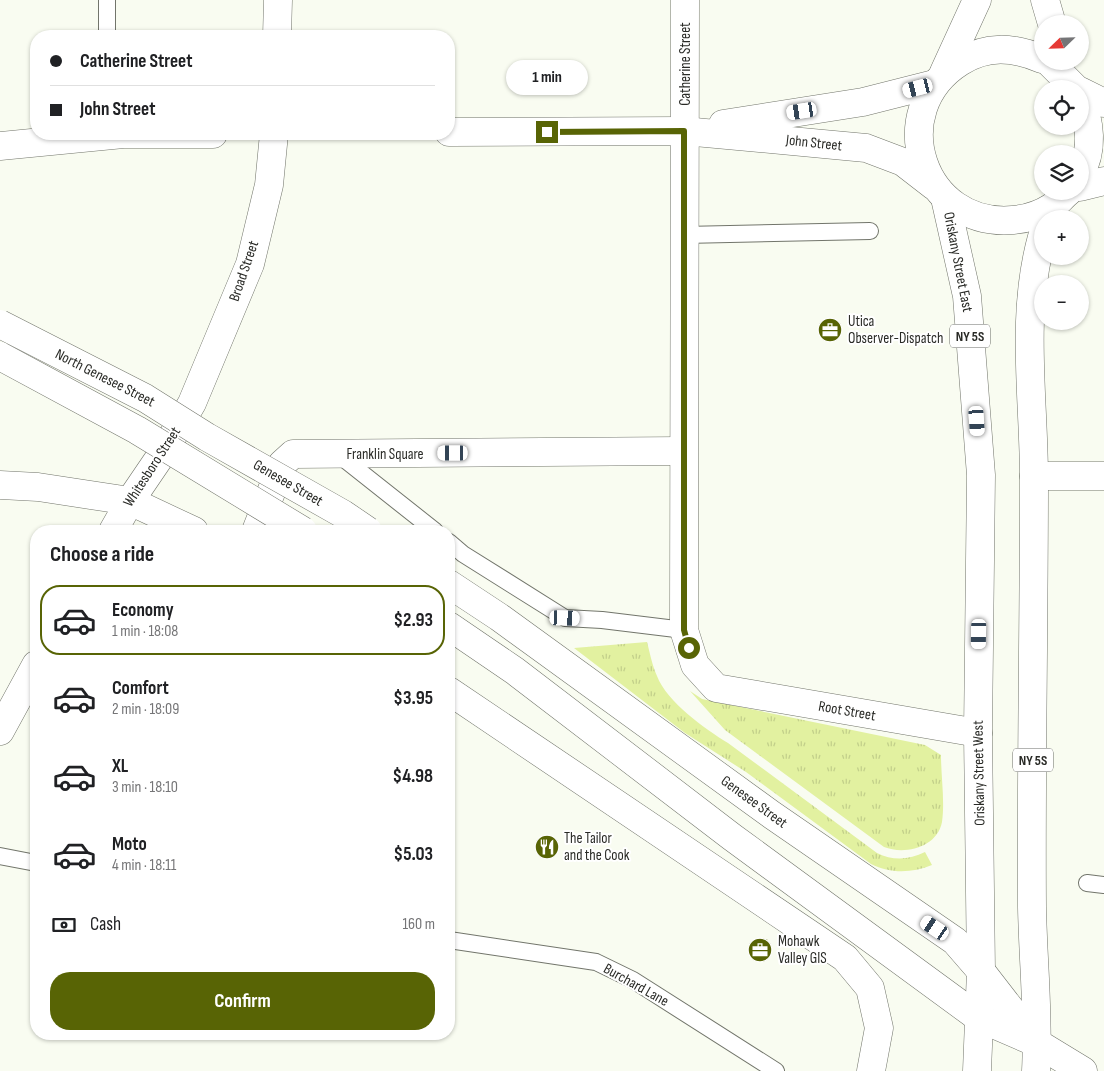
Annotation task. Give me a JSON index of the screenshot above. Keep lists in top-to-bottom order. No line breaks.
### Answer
{"streets":{"main road":["Catherine Street","John Street","Oriskany Street East","Broad Street","NY 5S","North Genesee Street","Franklin Square","Whitesboro Street","Genesee Street","Root Street","Oriskany Street West"],"lane":["Burchard Lane"]},"crossings":[["Catherine Street","John Street"],["Catherine Street","Franklin Square"],["Catherine Street","Root Street"],["John Street","Oriskany Street East"],["Oriskany Street East","Oriskany Street West"],["Broad Street","Whitesboro Street"],["NY 5S","Genesee Street"],["North Genesee Street","Genesee Street"],["Genesee Street","Oriskany Street West"],["Root Street","Oriskany Street West"]],"places":{"office":["Utica Observer-Dispatch","Mohawk Valley GIS"],"restaurant":["The Tailor and the Cook"]},"north":"bottom left","page":{"map_buttons":["+","−"],"banner":["Catherine Street","John Street"],"bubble":"1 min","heading":"Choose a ride","list":[{"name":"Economy","note":"1 min · 18:08","value":"$2.93"},{"name":"Comfort","note":"2 min · 18:09","value":"$3.95"},{"name":"XL","note":"3 min · 18:10","value":"$4.98"},{"name":"Moto","note":"4 min · 18:11","value":"$5.03"}],"pay":["Cash","160 m"],"buttons":"Confirm"}}
